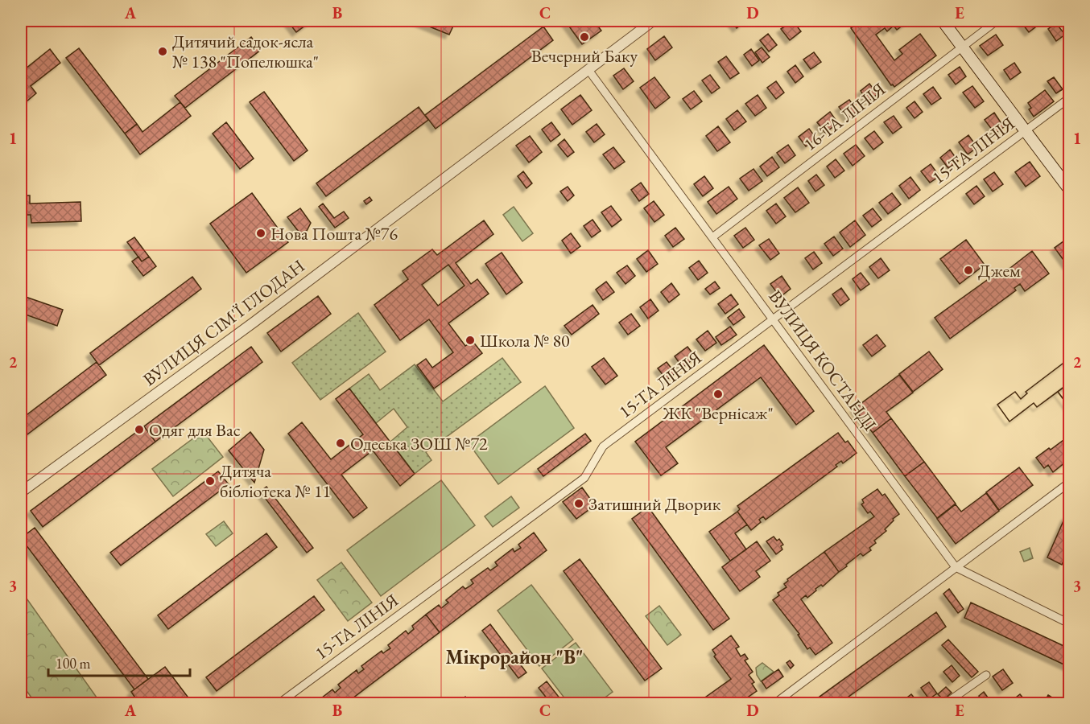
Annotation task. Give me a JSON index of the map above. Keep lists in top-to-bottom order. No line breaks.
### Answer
{"streets":{"street":["16-ТА ЛІНІЯ","15-ТА ЛІНІЯ","ВУЛИЦЯ СІМ'Ї ГЛОДАН","ВУЛИЦЯ КОСТАНДІ"]},"crossings":[["16-ТА ЛІНІЯ","ВУЛИЦЯ КОСТАНДІ"],["15-ТА ЛІНІЯ","ВУЛИЦЯ КОСТАНДІ"],["ВУЛИЦЯ СІМ'Ї ГЛОДАН","ВУЛИЦЯ КОСТАНДІ"]],"districts":["Мікрорайон \"В\""],"places":["Вечерний Баку","Дитячий садок-ясла № 138 \"Попелюшка\"","Нова Пошта №76","Джем","Школа № 80","ЖК \"Вернісаж\"","Одяг для Вас","Одеська ЗОШ №72","Дитяча бібліотека № 11","Затишний Дворик"],"scale_bar":"100 m","grid":{"columns":["A","B","C","D","E"],"rows":["1","2","3"]}}
